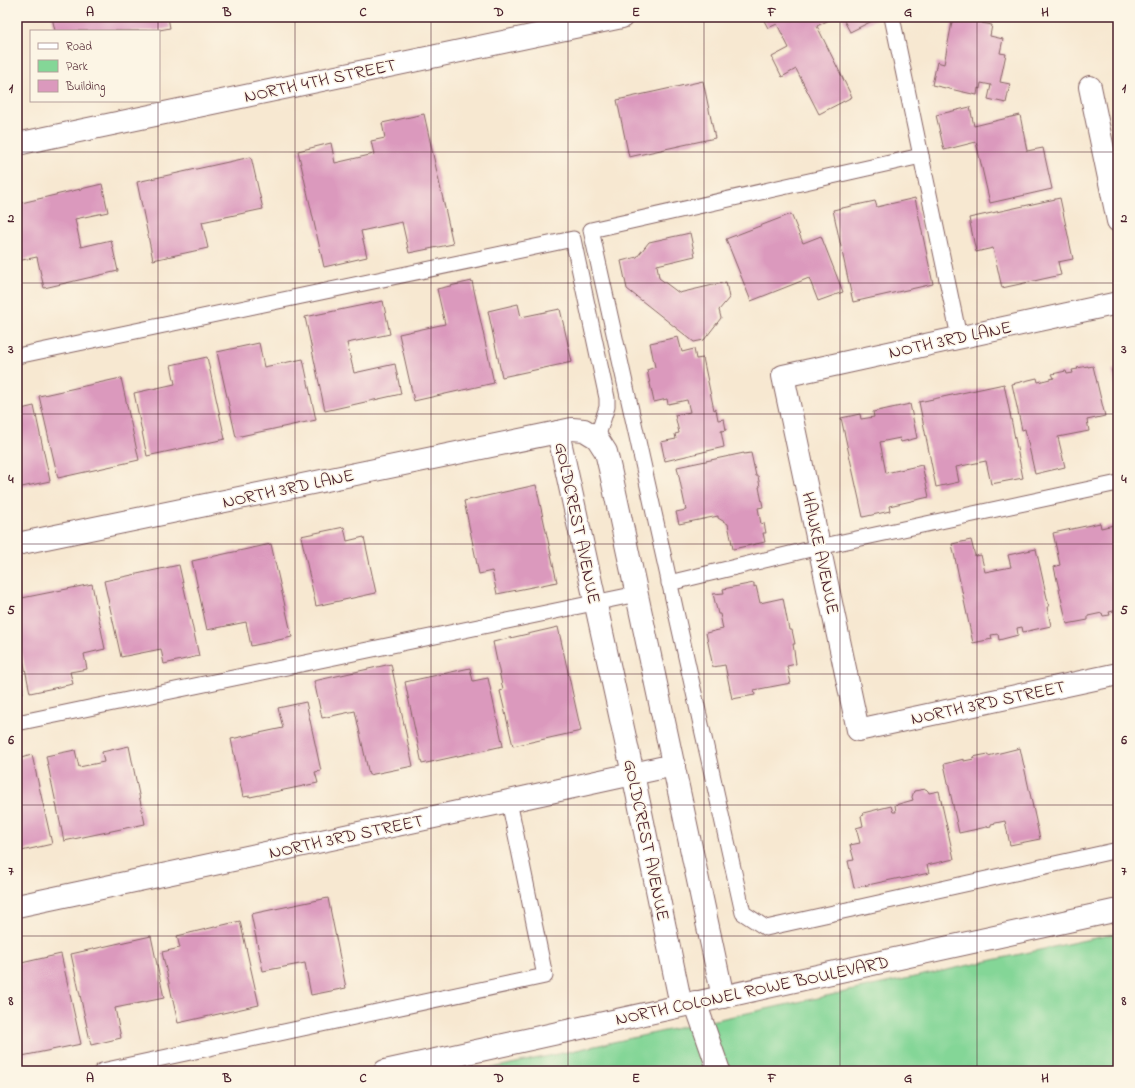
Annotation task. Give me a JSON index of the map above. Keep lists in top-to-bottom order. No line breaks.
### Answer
{"streets":{"street":["NORTH 4TH STREET","NOTH 3RD LANE","NORTH 3RD LANE","GOLDCREST AVENUE","HAWKE AVENUE","NORTH 3RD STREET","NORTH COLONEL ROWE BOULEVARD"]},"crossings":[["NOTH 3RD LANE","HAWKE AVENUE"],["NORTH 3RD LANE","GOLDCREST AVENUE"],["GOLDCREST AVENUE","NORTH 3RD STREET"],["GOLDCREST AVENUE","NORTH COLONEL ROWE BOULEVARD"],["HAWKE AVENUE","NORTH 3RD STREET"]],"legend":["Road","Park","Building"],"grid":{"columns":["A","B","C","D","E","F","G","H"],"rows":["1","2","3","4","5","6","7","8"]}}
